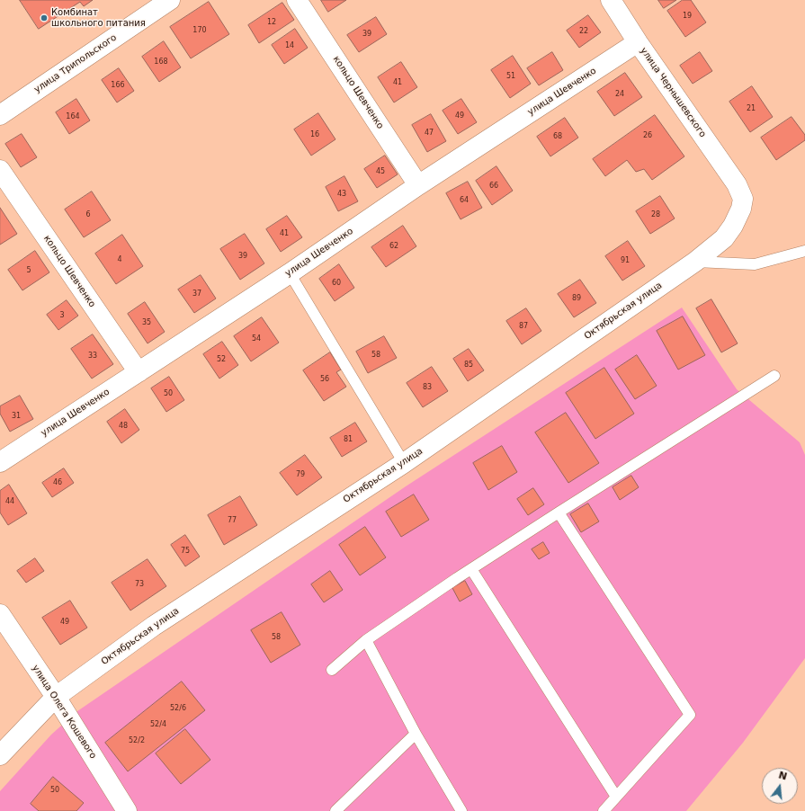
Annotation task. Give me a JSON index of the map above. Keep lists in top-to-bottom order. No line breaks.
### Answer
{"streets":{"street":["улица Трипольского","улица Шевченко","кольцо Шевченко","улица Чернышевского","Октябрьская улица","улица Олега Кошевого"]},"crossings":[["улица Шевченко","кольцо Шевченко"],["улица Шевченко","улица Чернышевского"],["улица Чернышевского","Октябрьская улица"],["Октябрьская улица","улица Олега Кошевого"]],"places":["Комбинат школьного питания"],"house_numbers":["19","12","170","22","39","14","168","51","41","166","24","21","49","164","47","16","26","68","45","66","43","64","6","28","41","62","39","4","91","5","60","37","89","3","35","87","54","58","33","52","85","56","83","50","31","48","81","79","46","44","77","75","73","49","58","52/6","52/4","52/2","50"],"north":"top"}
